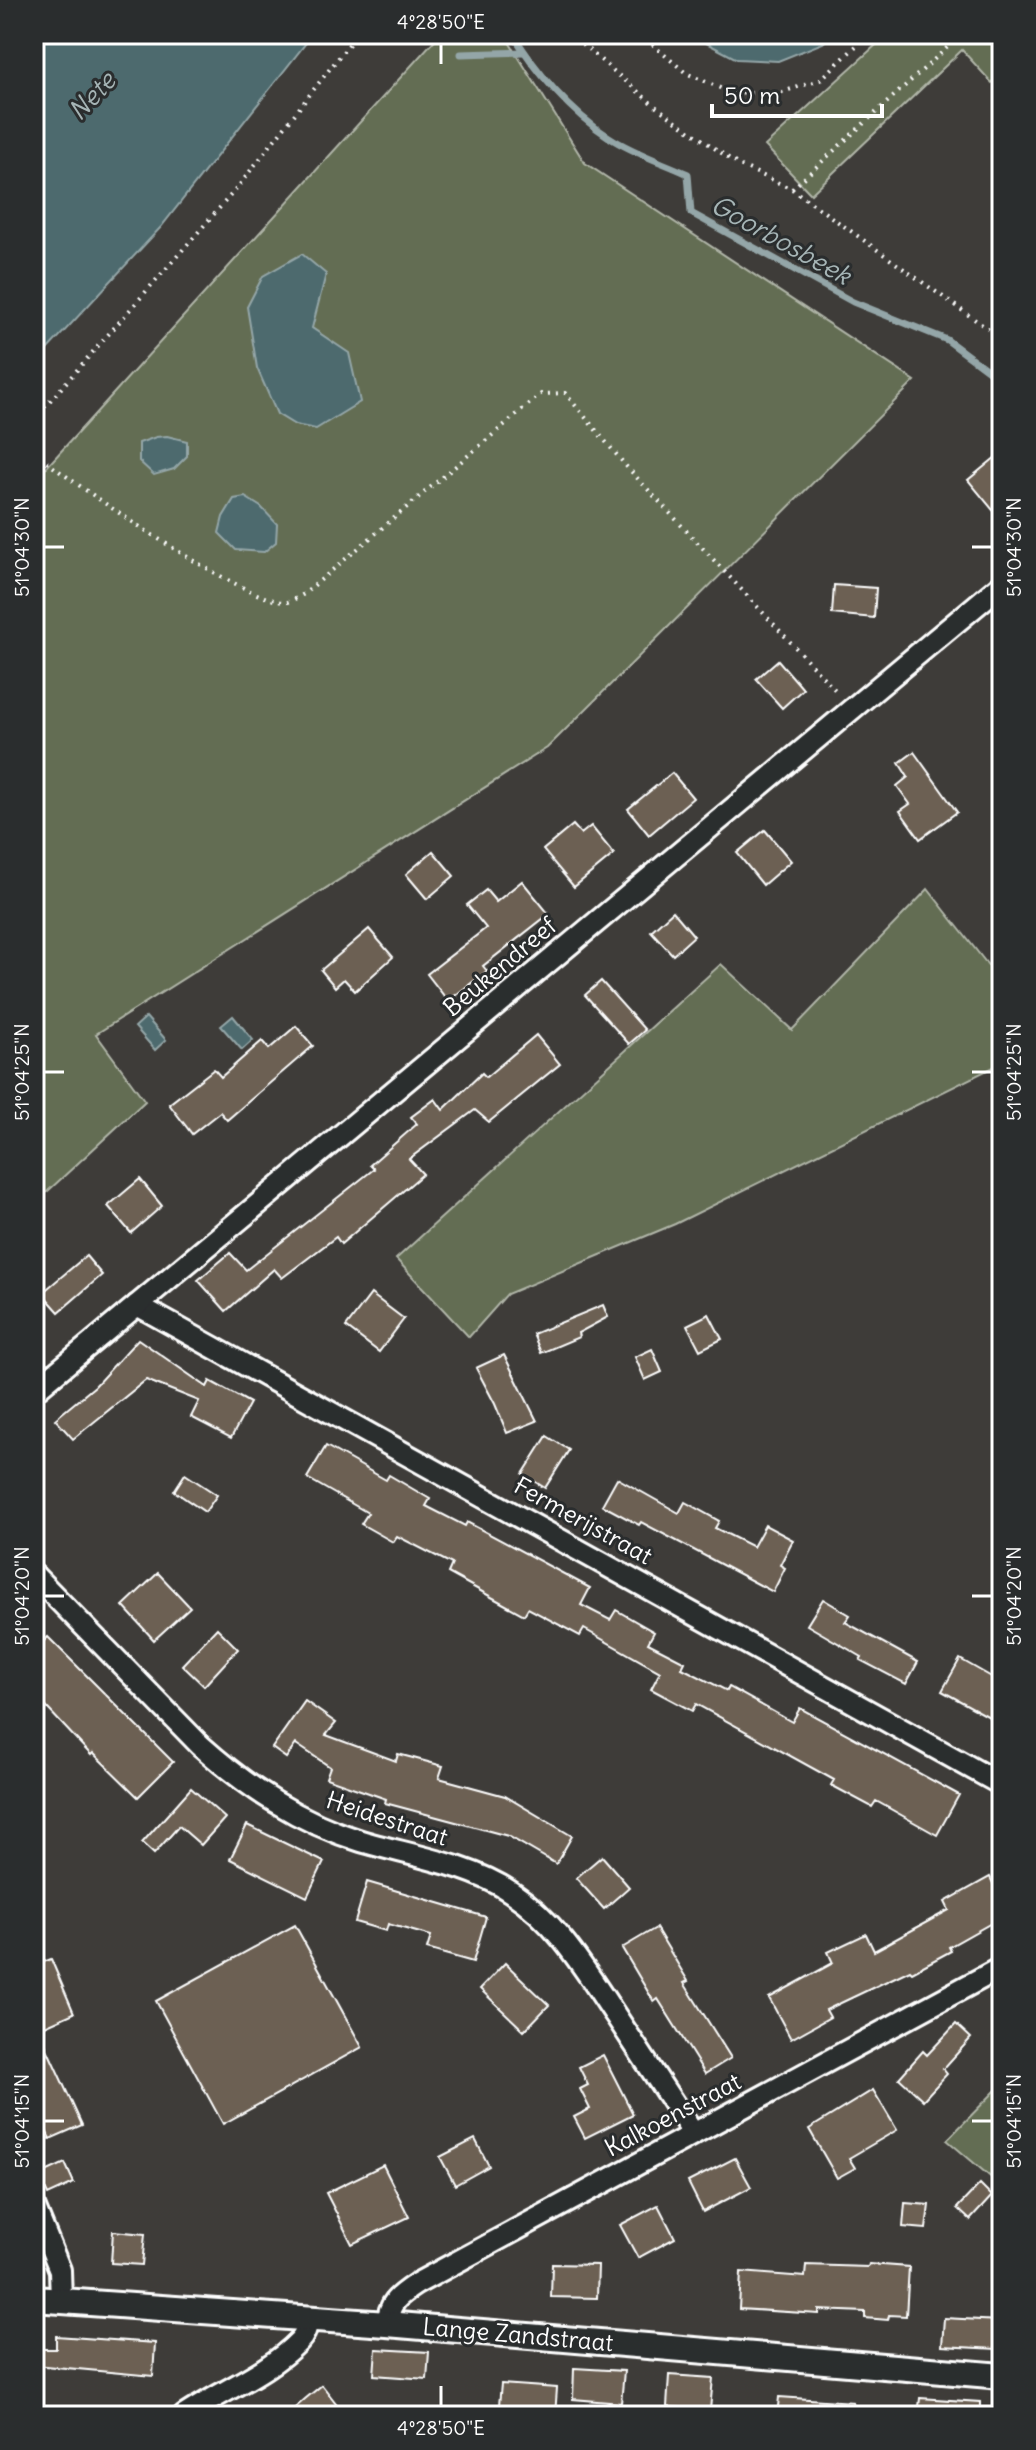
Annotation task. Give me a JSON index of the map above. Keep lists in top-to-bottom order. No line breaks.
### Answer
{"streets":{"street":["Beukendreef","Fermerijstraat","Heidestraat","Kalkoenstraat","Lange Zandstraat"]},"crossings":[["Beukendreef","Fermerijstraat"],["Heidestraat","Kalkoenstraat"],["Kalkoenstraat","Lange Zandstraat"]],"water":["Nete","Goorbosbeek"],"scale_bar":"50 m","coordinates":["4°28'50\"E","51°04'30\"N","51°04'25\"N","51°04'20\"N","51°04'15\"N"]}
